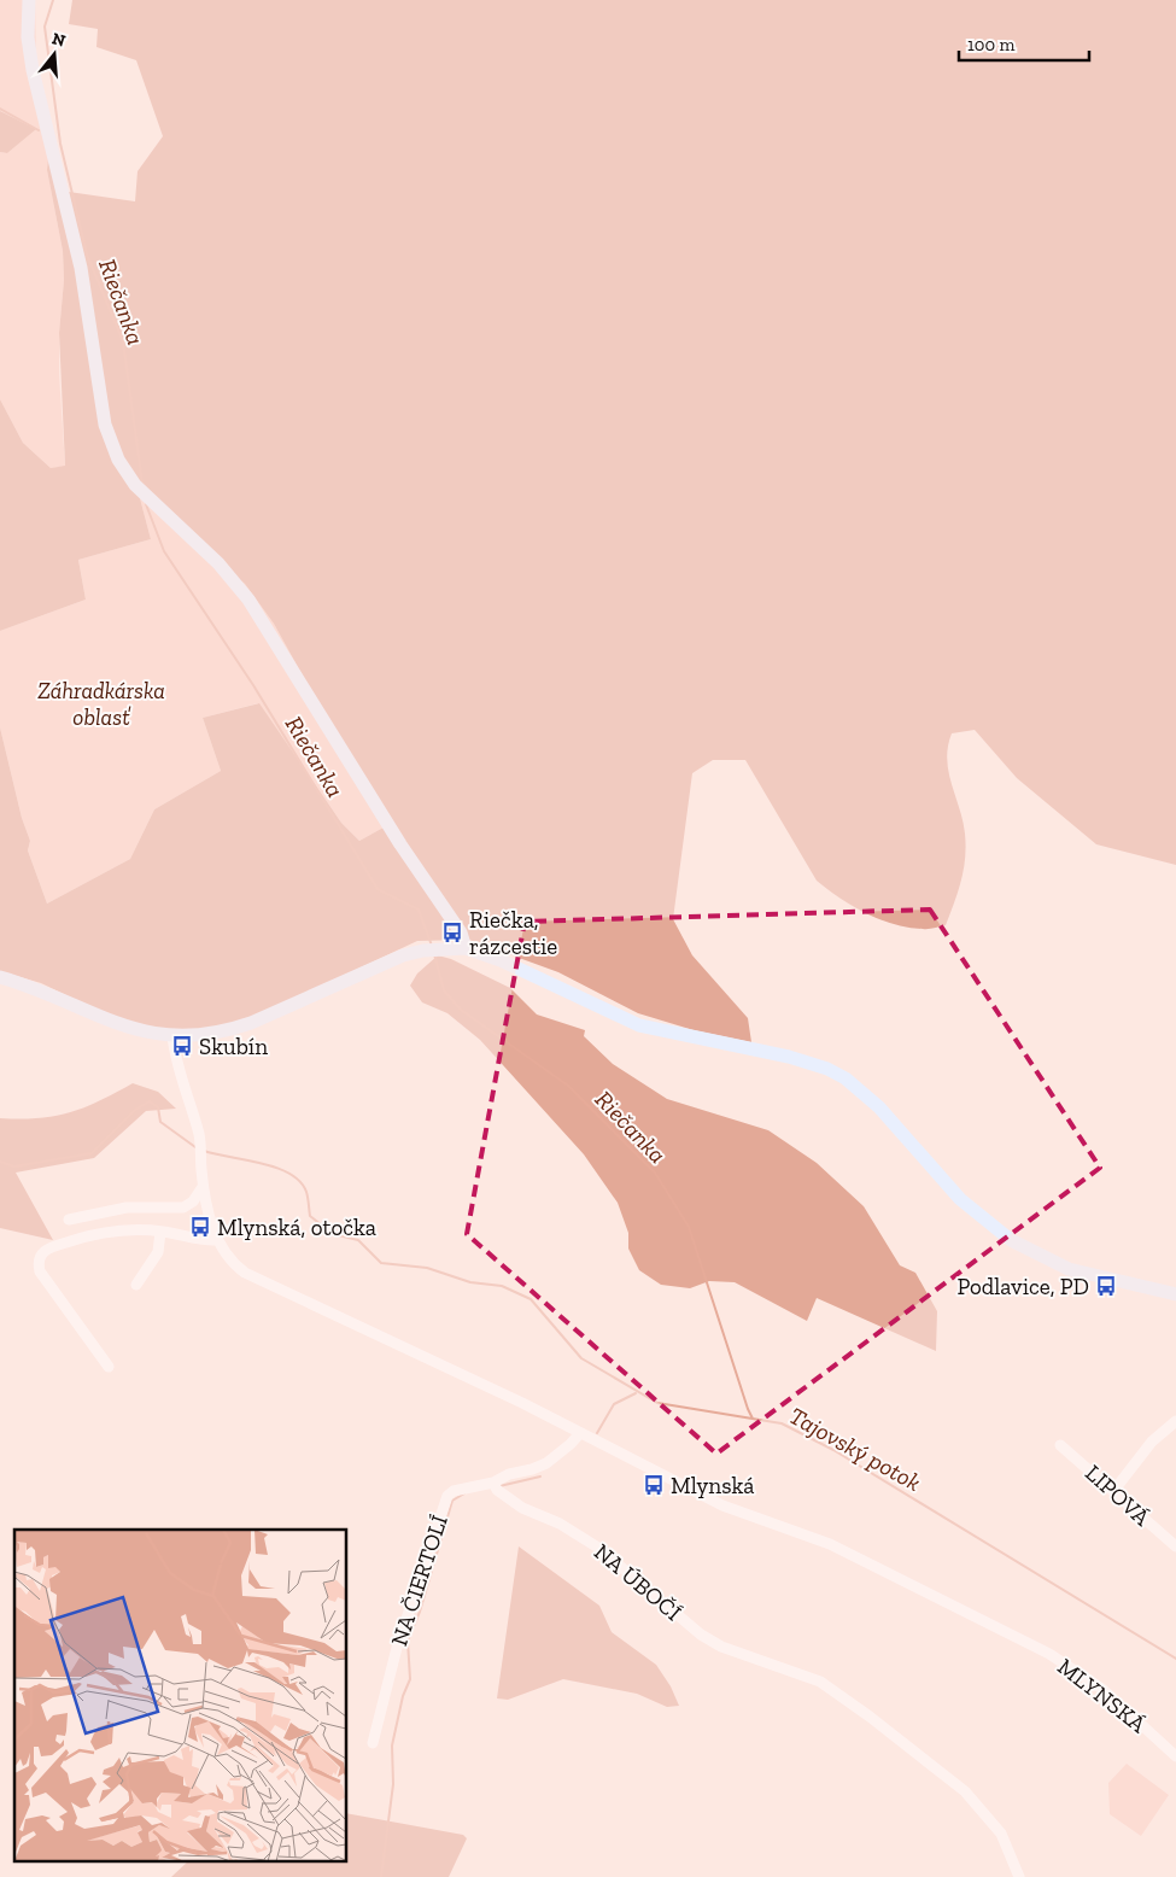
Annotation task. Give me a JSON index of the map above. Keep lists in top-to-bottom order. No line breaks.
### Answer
{"streets":{"street":["LIPOVÁ","NA ČIERTOLÍ","NA ÚBOČÍ","MLYNSKÁ"]},"crossings":[["NA ČIERTOLÍ","NA ÚBOČÍ"],["NA ČIERTOLÍ","MLYNSKÁ"]],"water":["Riečanka","Tajovský potok"],"parks":["Záhradkárska oblasť"],"places":{"bus stop":["Riečka, rázcestie","Skubín","Mlynská, otočka","Podlavice, PD","Mlynská"]},"scale_bar":"100 m","north":"top"}
